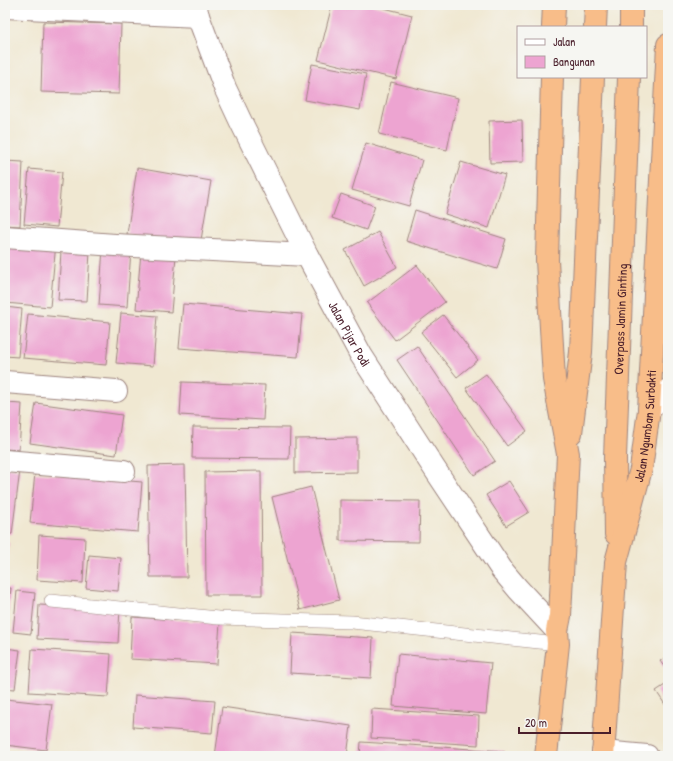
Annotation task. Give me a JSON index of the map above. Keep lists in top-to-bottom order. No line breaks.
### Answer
{"streets":{"highway":["Overpass Jamin Ginting","Jalan Ngumban Surbakti"],"street":["Jalan Pijar Podi"]},"crossings":[["Overpass Jamin Ginting","Jalan Ngumban Surbakti"]],"legend":["Jalan","Bangunan"],"scale_bar":"20 m"}
